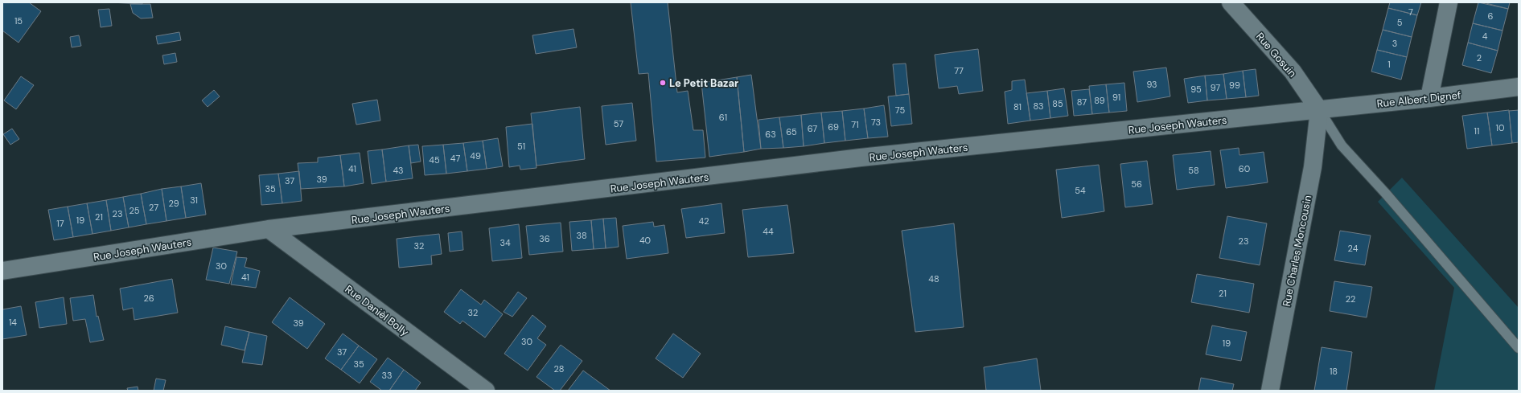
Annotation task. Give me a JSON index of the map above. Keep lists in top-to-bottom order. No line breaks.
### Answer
{"streets":{"street":["Rue Gosuin","Rue Albert Dignef","Rue Joseph Wauters","Rue Charles Moncousin","Rue Danièl Bolly"]},"crossings":[["Rue Gosuin","Rue Albert Dignef"],["Rue Gosuin","Rue Joseph Wauters"],["Rue Gosuin","Rue Charles Moncousin"],["Rue Albert Dignef","Rue Joseph Wauters"],["Rue Albert Dignef","Rue Charles Moncousin"],["Rue Joseph Wauters","Rue Charles Moncousin"],["Rue Joseph Wauters","Rue Danièl Bolly"]],"places":["Le Petit Bazar"],"house_numbers":["7","6","15","5","4","3","2","1","77","93","99","97","95","91","89","87","85","83","81","75","61","73","57","71","69","10","67","11","65","63","51","49","47","45","41","60","43","58","39","37","56","35","54","31","29","27","25","23","21","19","42","17","44","38","36","40","23","34","32","24","30","41","48","21","26","22","32","14","39","30","19","37","35","28","18","33"]}
